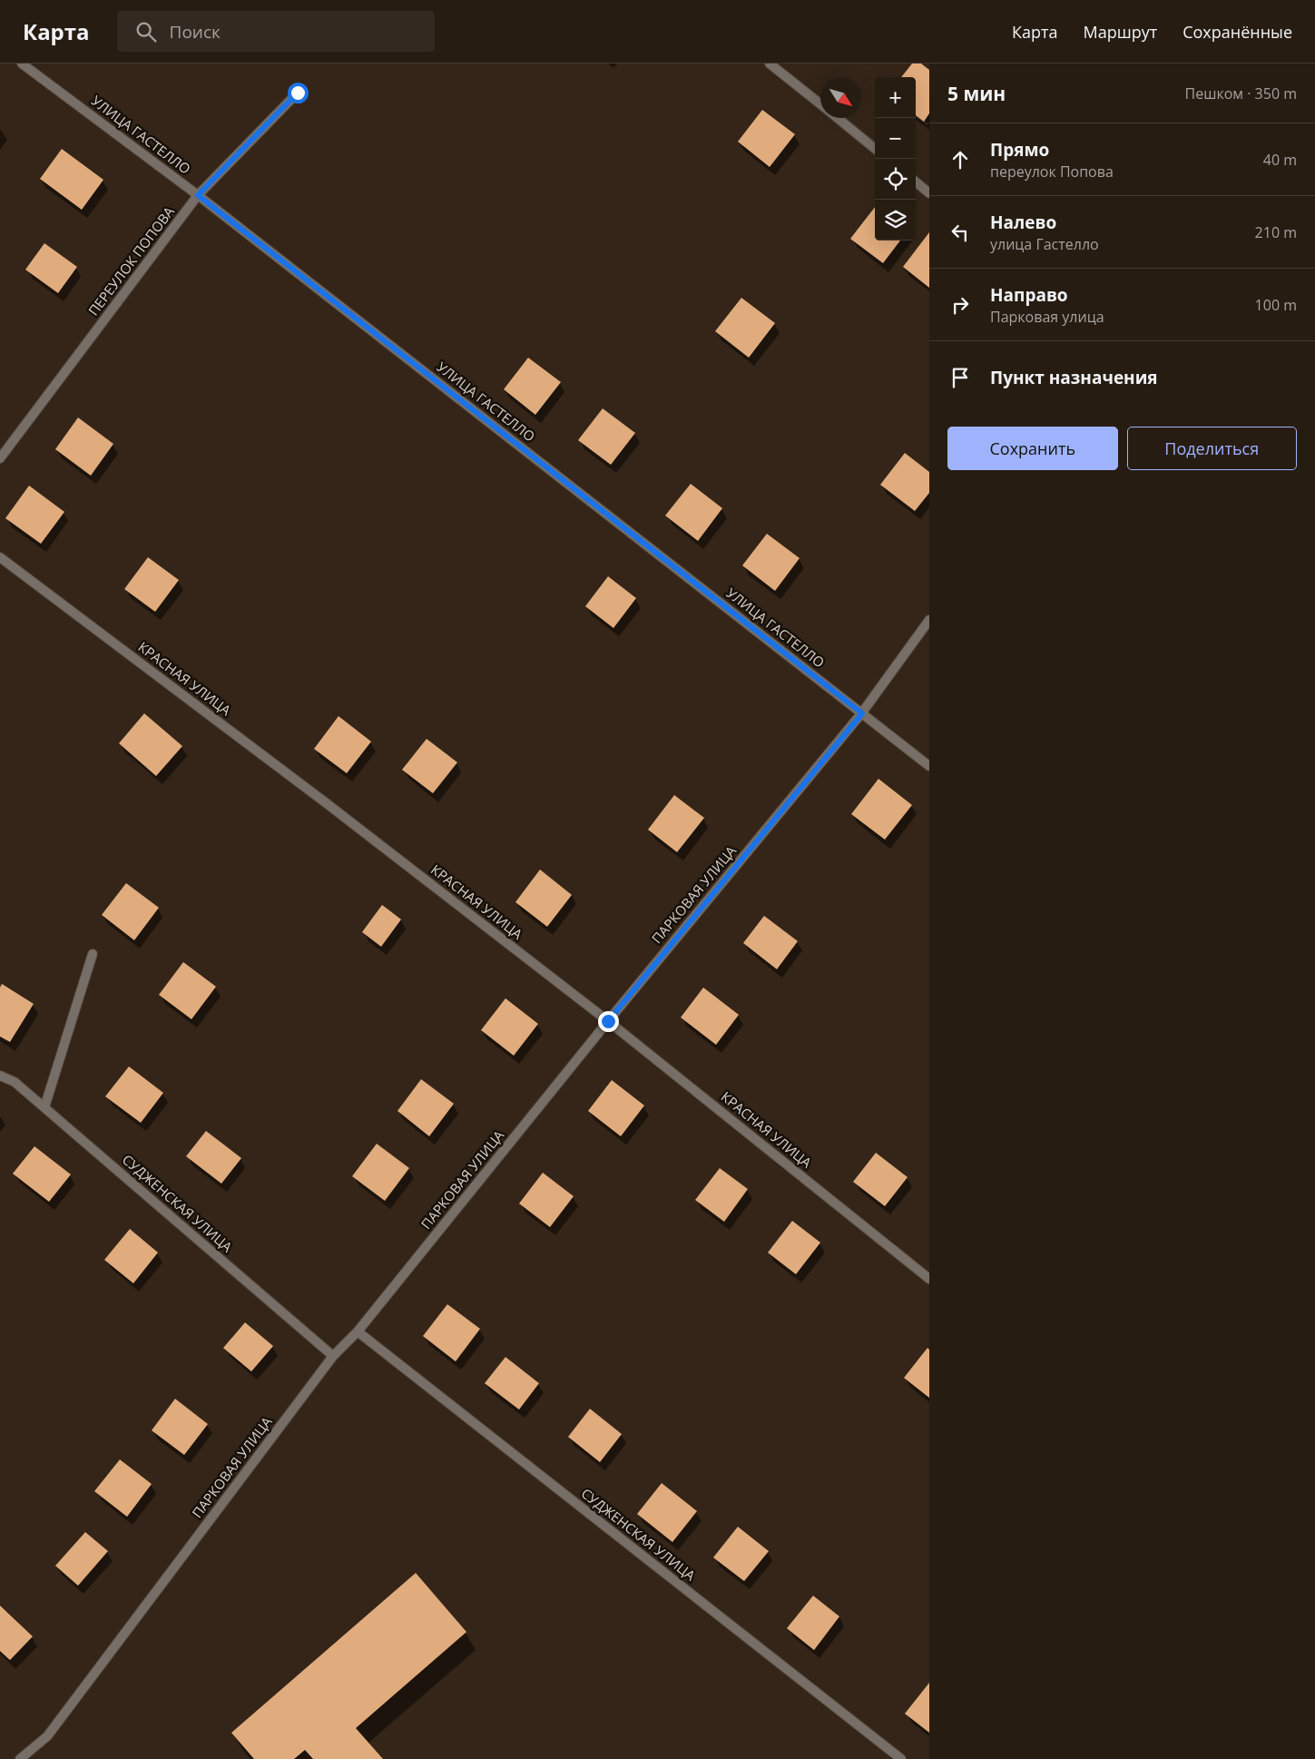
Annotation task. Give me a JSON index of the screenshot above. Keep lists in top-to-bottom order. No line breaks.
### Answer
{"streets":{"street":["УЛИЦА ГАСТЕЛЛО","ПЕРЕУЛОК ПОПОВА","КРАСНАЯ УЛИЦА","ПАРКОВАЯ УЛИЦА","СУДЖЕНСКАЯ УЛИЦА"]},"crossings":[["УЛИЦА ГАСТЕЛЛО","ПЕРЕУЛОК ПОПОВА"],["УЛИЦА ГАСТЕЛЛО","ПАРКОВАЯ УЛИЦА"],["КРАСНАЯ УЛИЦА","ПАРКОВАЯ УЛИЦА"],["ПАРКОВАЯ УЛИЦА","СУДЖЕНСКАЯ УЛИЦА"]],"north":"bottom right","page":{"header":"Карта","search":"Поиск","nav":["Карта","Маршрут","Сохранённые"],"heading":["5 мин","Пешком · 350 m"],"map_buttons":["+","−"],"list":[["Прямо","переулок Попова","40 m"],["Налево","улица Гастелло","210 m"],["Направо","Парковая улица","100 m"],"Пункт назначения"],"buttons":["Сохранить","Поделиться"]}}
